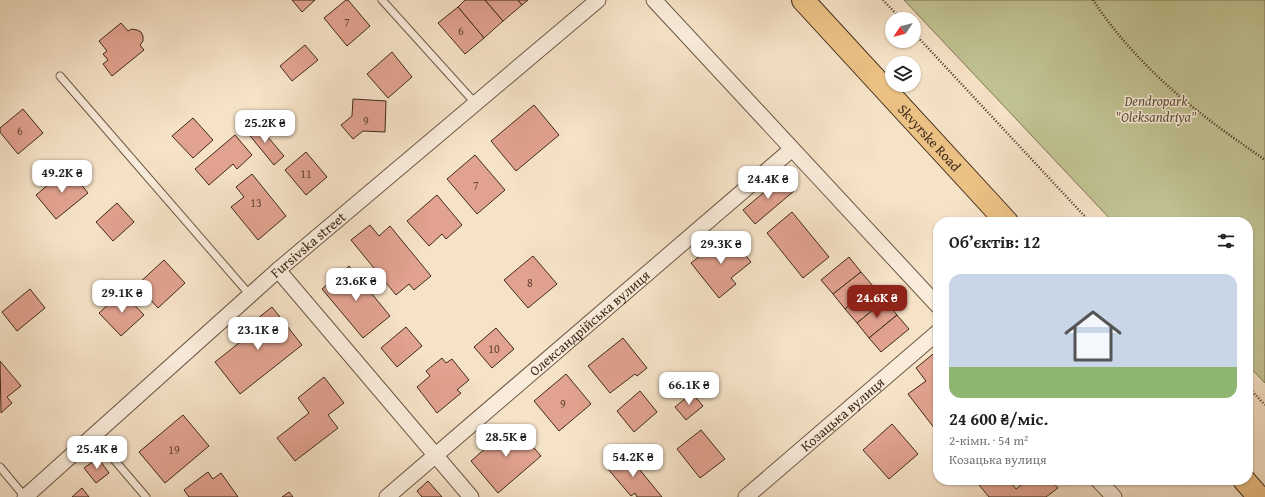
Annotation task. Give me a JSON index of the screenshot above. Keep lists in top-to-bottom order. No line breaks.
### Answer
{"streets":{"main road":["Skvyrske Road"],"street":["Fursivska street","Олександрійська вулиця","Козацька вулиця"]},"parks":["Dendropark \"Oleksandriya\""],"house_numbers":["7","6","9","6","11","7","13","8","10","9","19"],"north":"bottom left","page":{"price":["25.2K ₴","49.2K ₴","24.4K ₴","29.3K ₴","23.6K ₴","29.1K ₴","24.6K ₴","23.1K ₴","66.1K ₴","28.5K ₴","25.4K ₴","54.2K ₴"],"heading":"Об’єктів: 12","list":[{"name":"24 600 ₴/міс.","note":"2-кімн. · 54 m² · Козацька вулиця"}]}}
